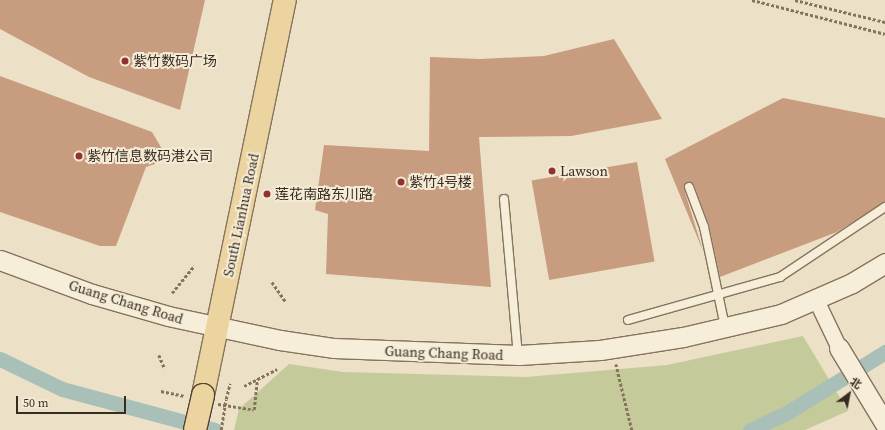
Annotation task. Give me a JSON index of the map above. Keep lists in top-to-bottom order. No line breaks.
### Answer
{"streets":{"main road":["South Lianhua Road"],"street":["Guang Chang Road"]},"crossings":[["South Lianhua Road","Guang Chang Road"]],"places":["紫竹数码广场","紫竹信息数码港公司","Lawson","紫竹4号楼","莲花南路东川路"],"scale_bar":"50 m","north":"top right"}
